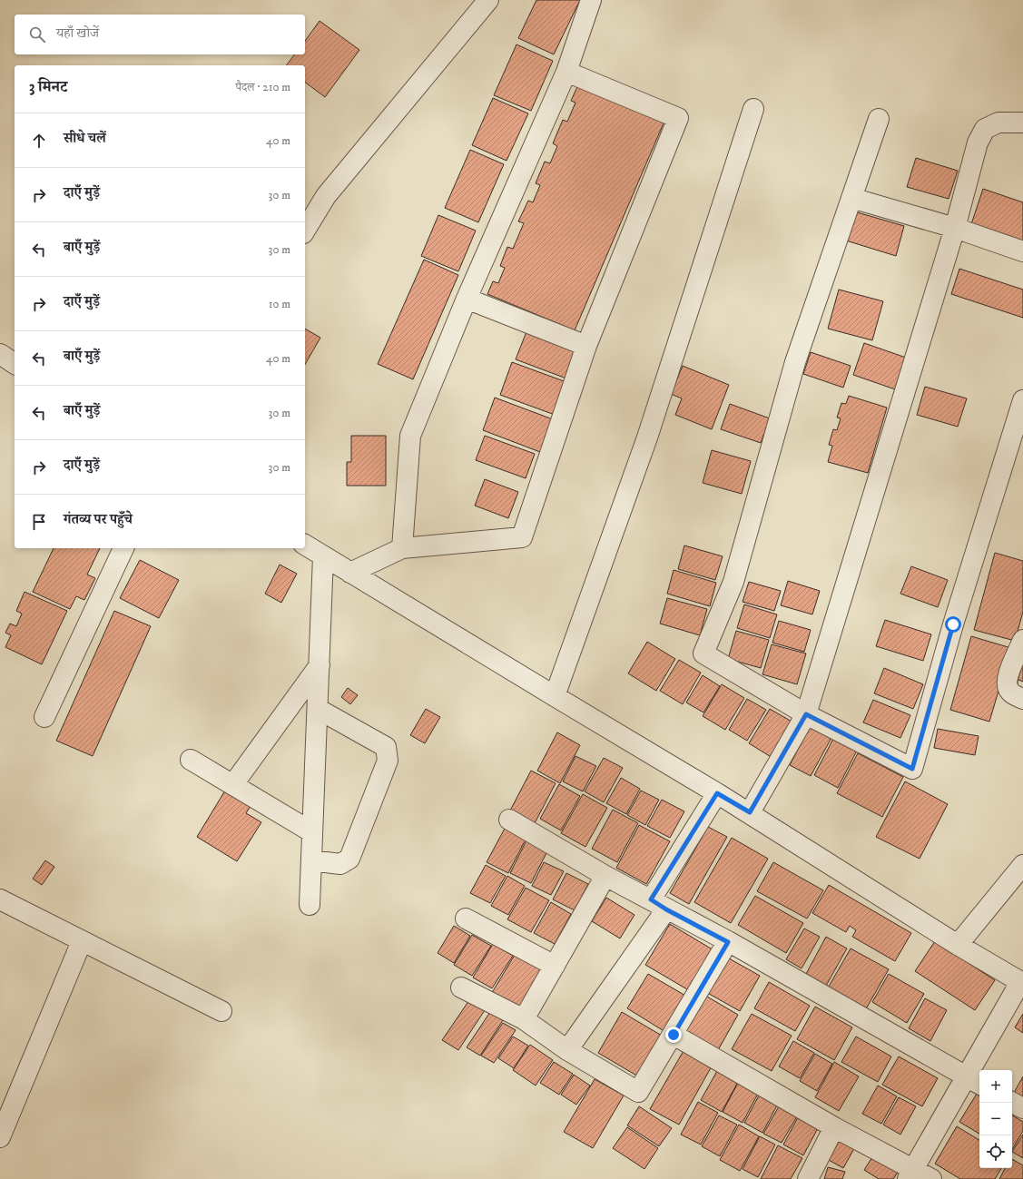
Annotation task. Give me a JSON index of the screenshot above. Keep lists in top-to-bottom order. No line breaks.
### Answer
{"page":{"search":"यहाँ खोजें","heading":["3 मिनट","पैदल · 210 m"],"list":[["सीधे चलें","40 m"],["दाएँ मुड़ें","30 m"],["बाएँ मुड़ें","30 m"],["दाएँ मुड़ें","10 m"],["बाएँ मुड़ें","40 m"],["बाएँ मुड़ें","30 m"],["दाएँ मुड़ें","30 m"],"गंतव्य पर पहुँचे"],"map_buttons":["+","−"]}}
